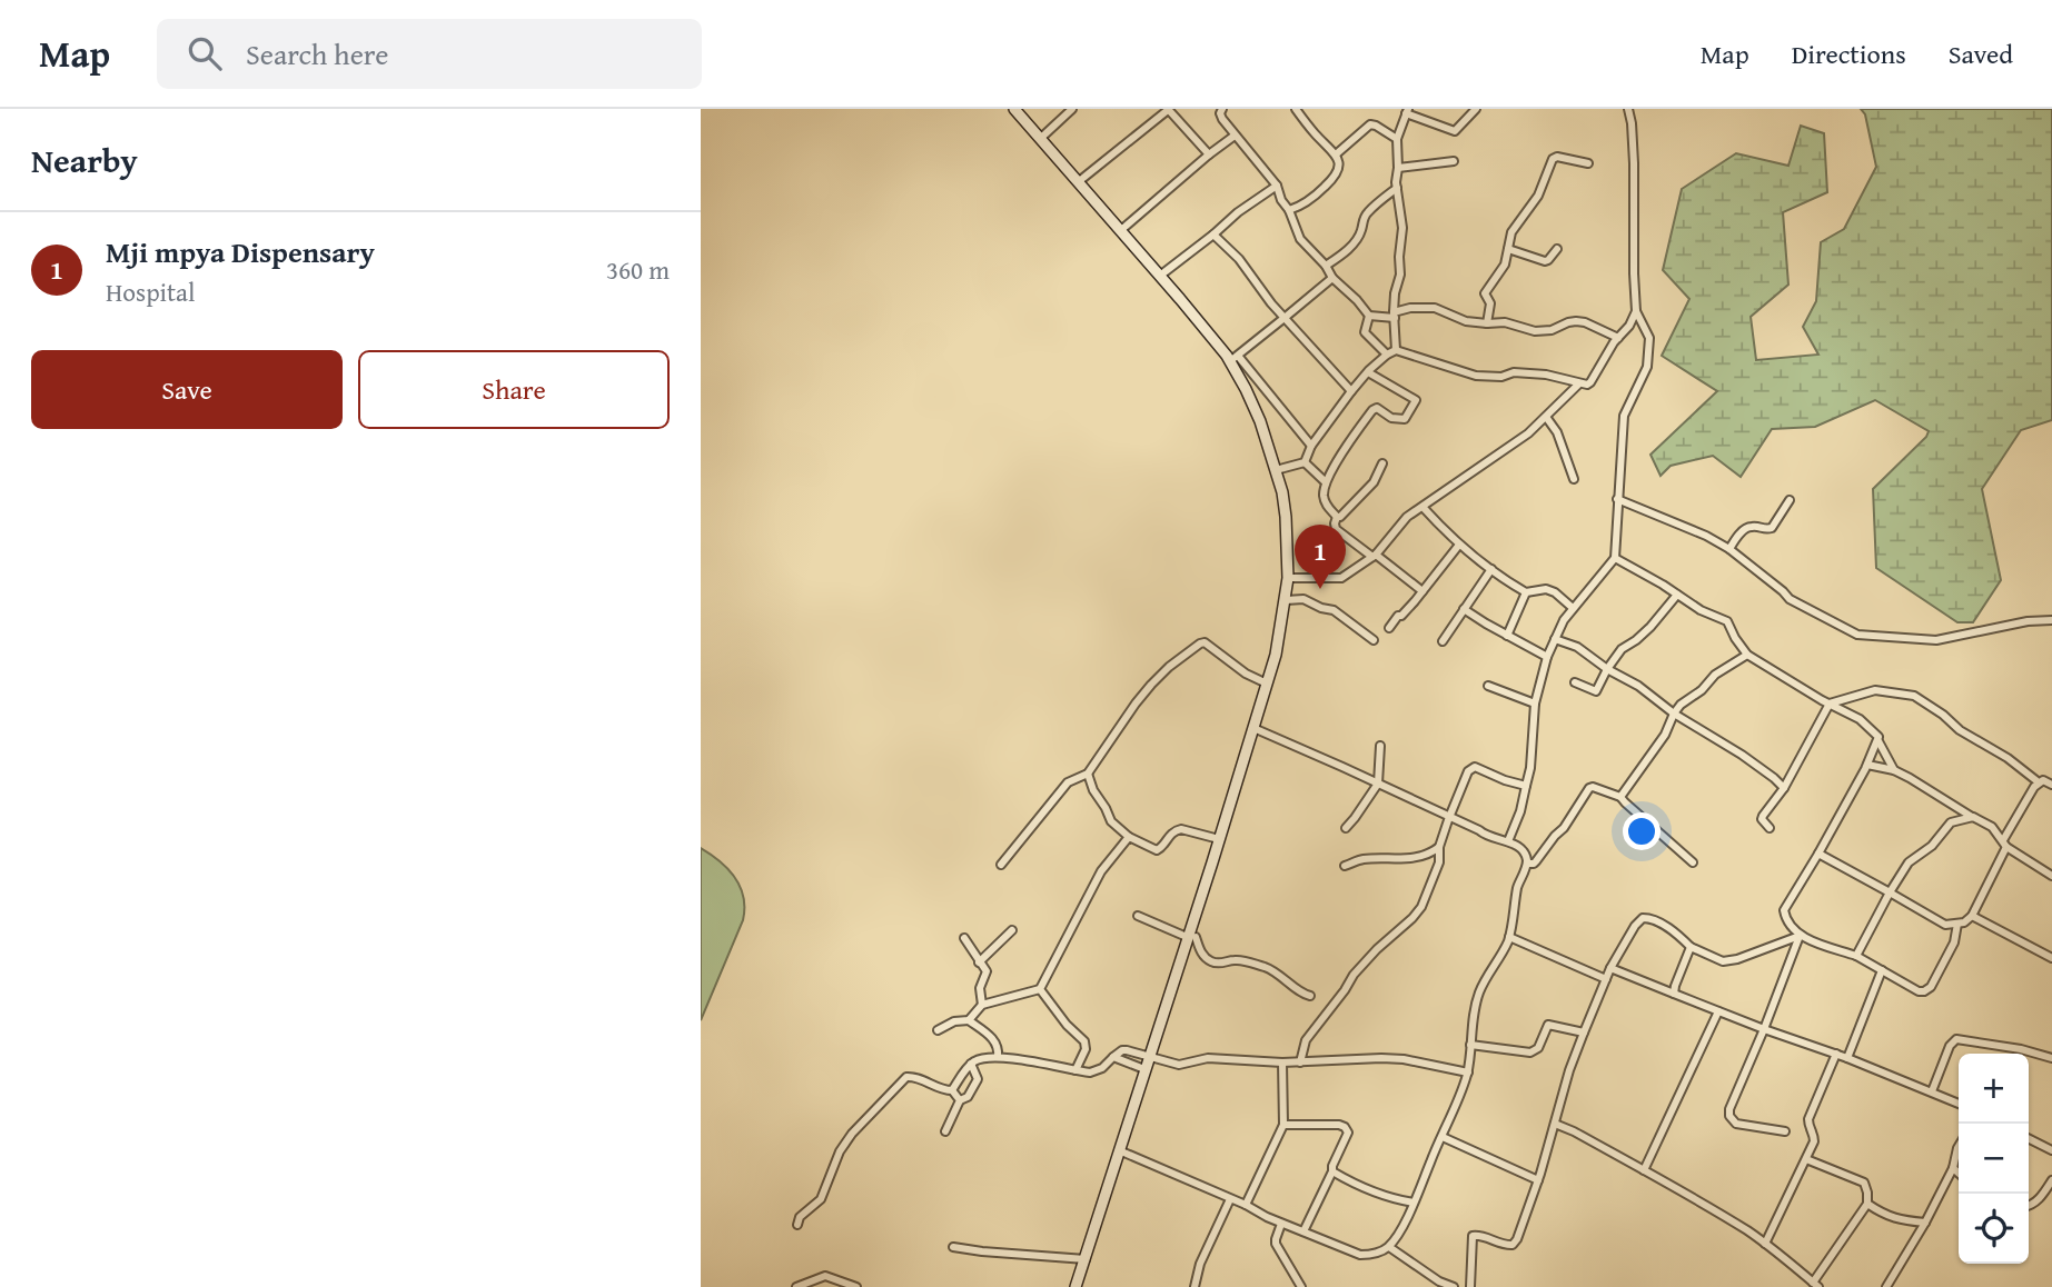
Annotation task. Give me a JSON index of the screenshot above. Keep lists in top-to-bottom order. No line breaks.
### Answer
{"page":{"header":"Map","search":"Search here","nav":["Map","Directions","Saved"],"heading":"Nearby","list":[{"mark":"1","name":"Mji mpya Dispensary","note":"Hospital","value":"360 m"}],"buttons":["Save","Share"],"pins":"1","map_buttons":["+","−"]}}
